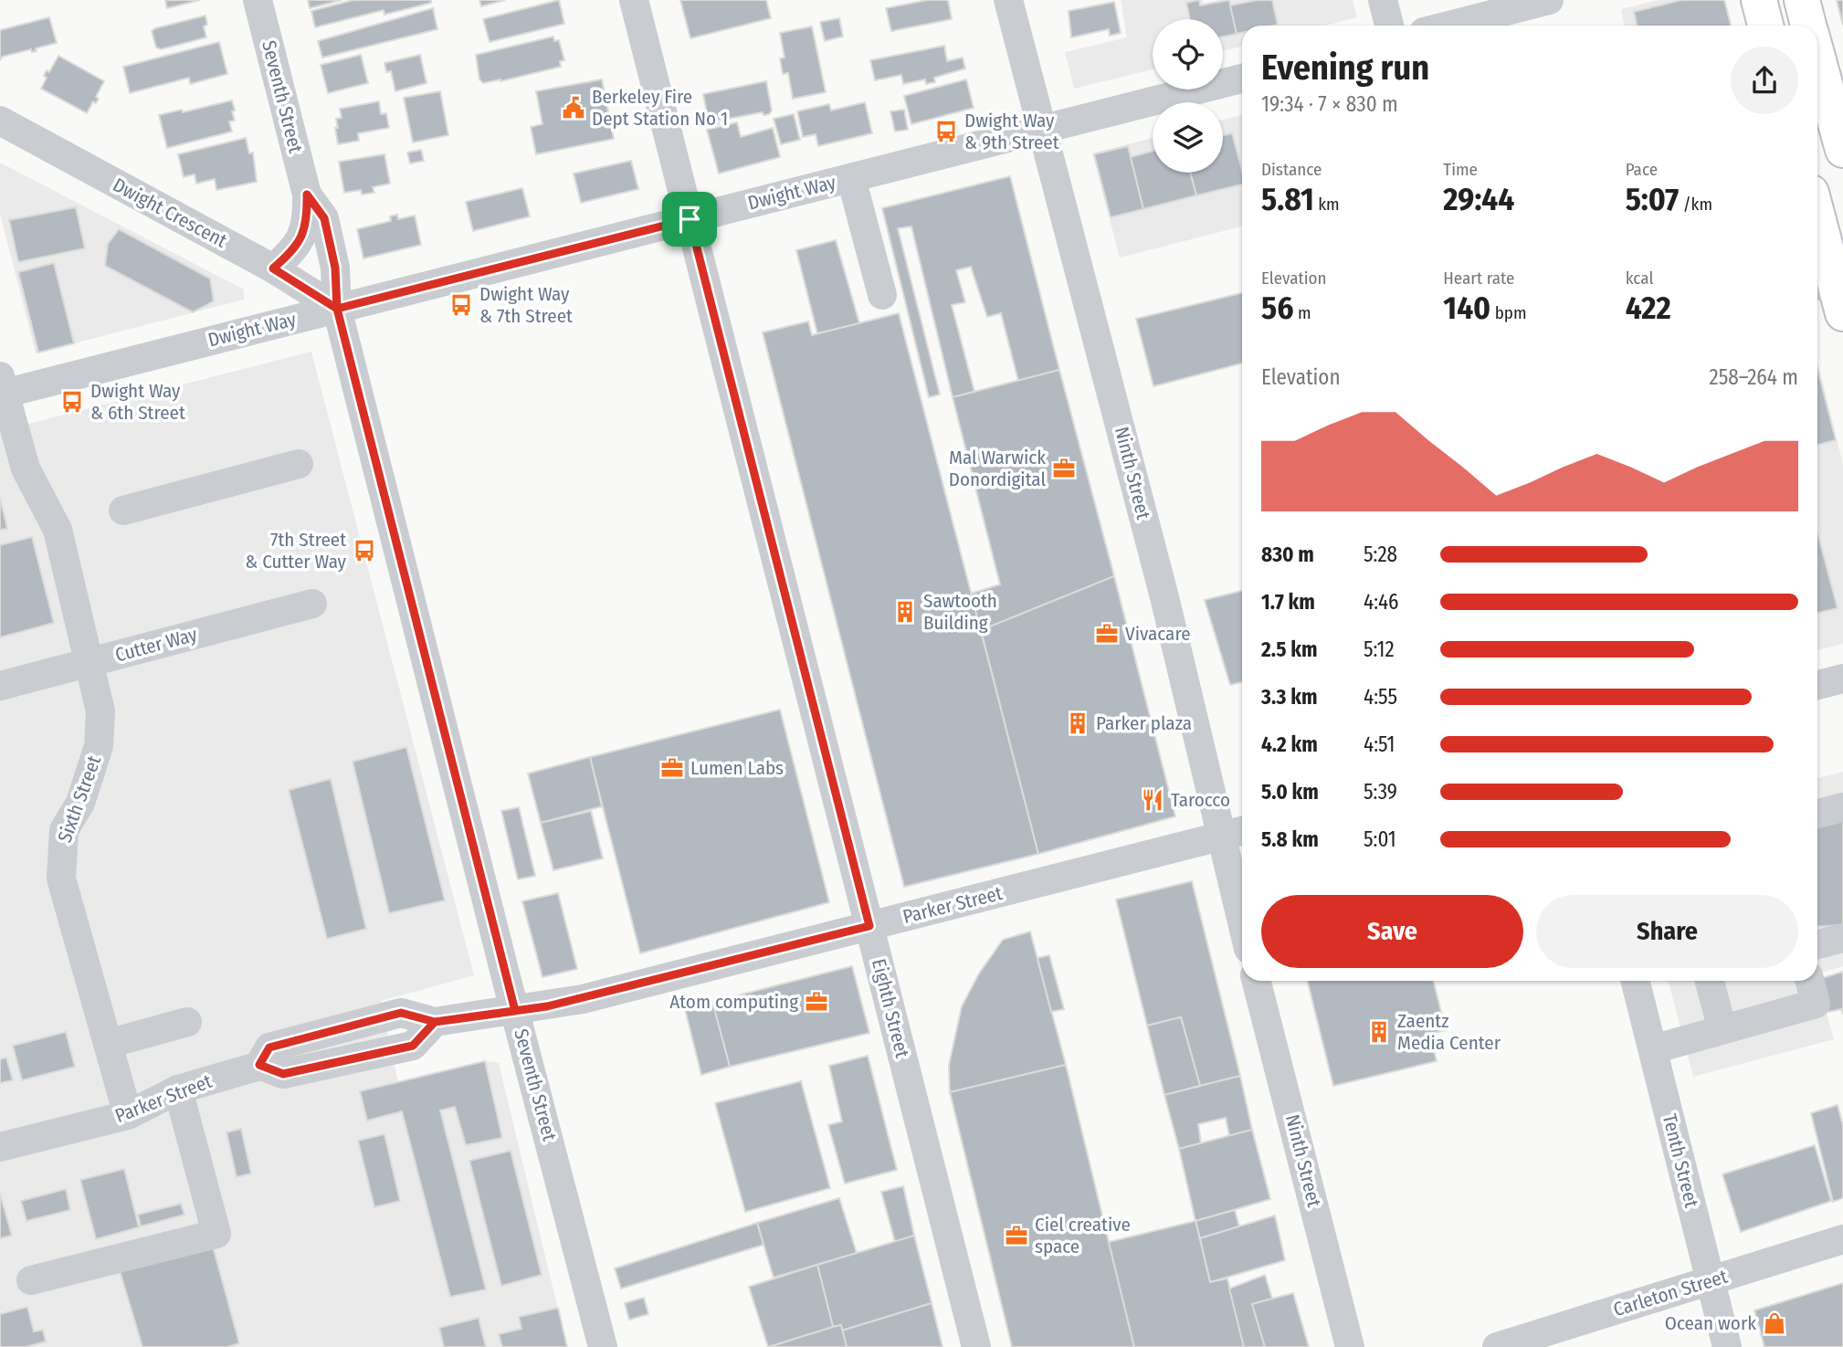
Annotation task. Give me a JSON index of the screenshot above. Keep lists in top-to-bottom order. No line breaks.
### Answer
{"streets":{"street":["Seventh Street","Dwight Way","Dwight Crescent","Ninth Street","Cutter Way","Sixth Street","Parker Street","Eighth Street","Tenth Street","Carleton Street"]},"crossings":[["Seventh Street","Dwight Way"],["Seventh Street","Dwight Crescent"],["Seventh Street","Parker Street"],["Dwight Way","Dwight Crescent"],["Dwight Way","Ninth Street"],["Dwight Way","Sixth Street"],["Dwight Way","Eighth Street"],["Ninth Street","Parker Street"],["Cutter Way","Sixth Street"],["Sixth Street","Parker Street"],["Parker Street","Eighth Street"],["Tenth Street","Carleton Street"]],"places":{"public building":["Berkeley Fire Dept Station No 1"],"bus stop":["Dwight Way & 9th Street","Dwight Way & 7th Street","Dwight Way & 6th Street","7th Street & Cutter Way"],"office":["Mal Warwick Donordigital","Vivacare","Lumen Labs","Atom computing","Ciel creative space"],"building":["Sawtooth Building","Parker plaza","Zaentz Media Center"],"restaurant":["Tarocco"],"shop":["Ocean work"]},"page":{"heading":["Evening run","19:34 · 7 × 830 m"],"stats":[["Distance","5.81 km"],["Time","29:44"],["Pace","5:07 /km"],["Elevation","56 m"],["Heart rate","140 bpm"],["kcal","422"]],"chart":["Elevation","258–264 m"],"list":[{"name":"830 m","note":"5:28"},{"name":"1.7 km","note":"4:46"},{"name":"2.5 km","note":"5:12"},{"name":"3.3 km","note":"4:55"},{"name":"4.2 km","note":"4:51"},{"name":"5.0 km","note":"5:39"},{"name":"5.8 km","note":"5:01"}],"buttons":["Save","Share"]}}
